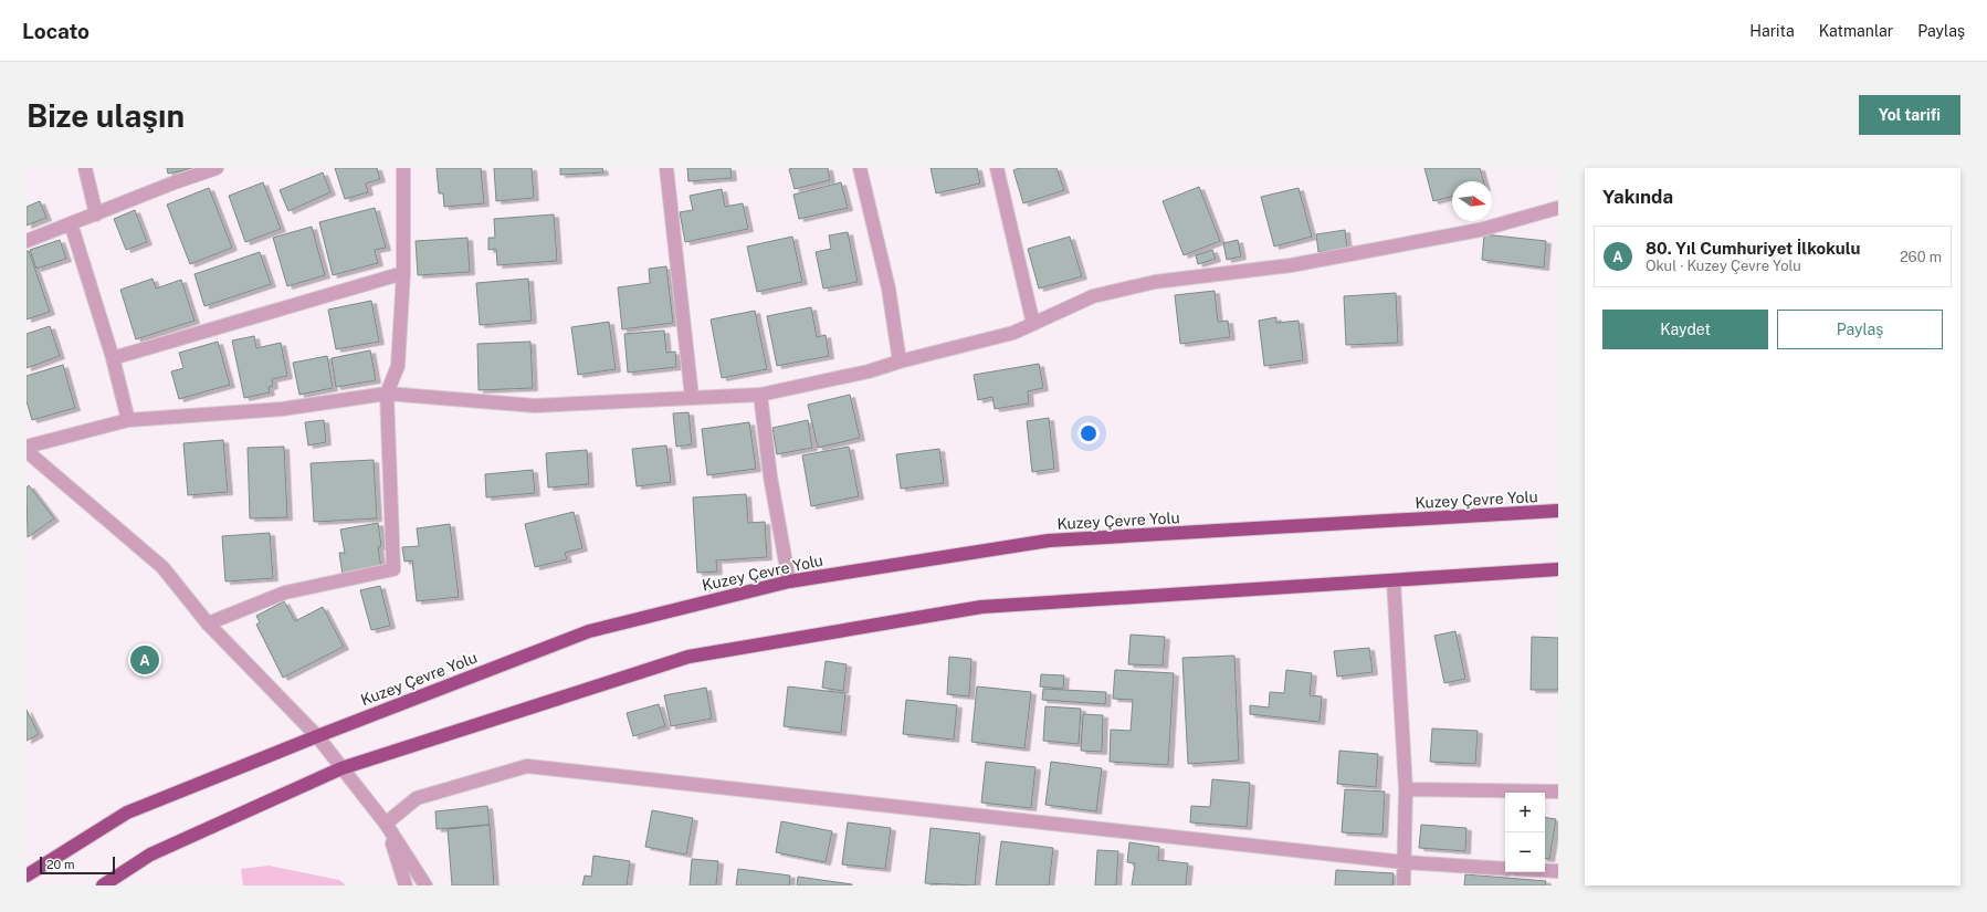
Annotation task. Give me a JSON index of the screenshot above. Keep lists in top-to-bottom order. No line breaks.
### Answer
{"streets":{"highway":["Kuzey Çevre Yolu"]},"scale_bar":"20 m","north":"right","page":{"header":"Locato","nav":["Harita","Katmanlar","Paylaş"],"buttons":["Yol tarifi",["Kaydet","Paylaş"]],"title":"Bize ulaşın","heading":"Yakında","list":[{"mark":"A","name":"80. Yıl Cumhuriyet İlkokulu","note":"Okul · Kuzey Çevre Yolu","value":"260 m"}],"pins":"A","map_buttons":["+","−"],"scale":"20 m"}}
